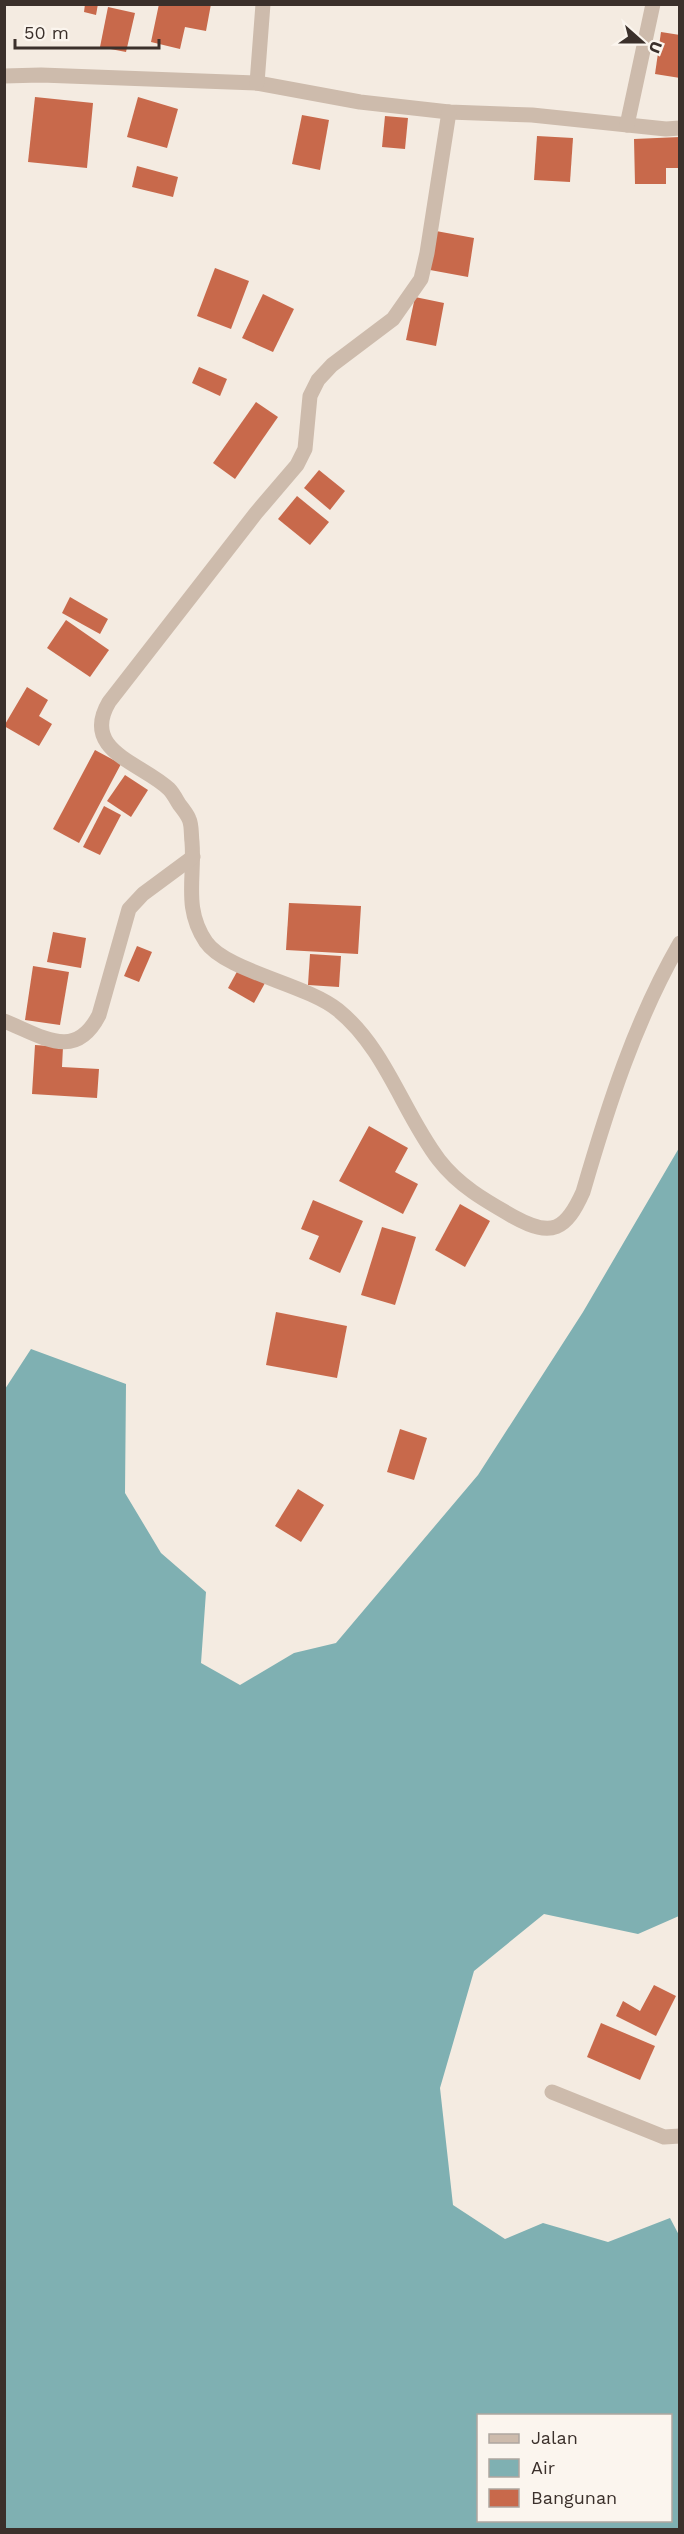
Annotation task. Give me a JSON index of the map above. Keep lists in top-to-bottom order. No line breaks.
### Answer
{"legend":["Jalan","Air","Bangunan"],"scale_bar":"50 m","north":"right"}
